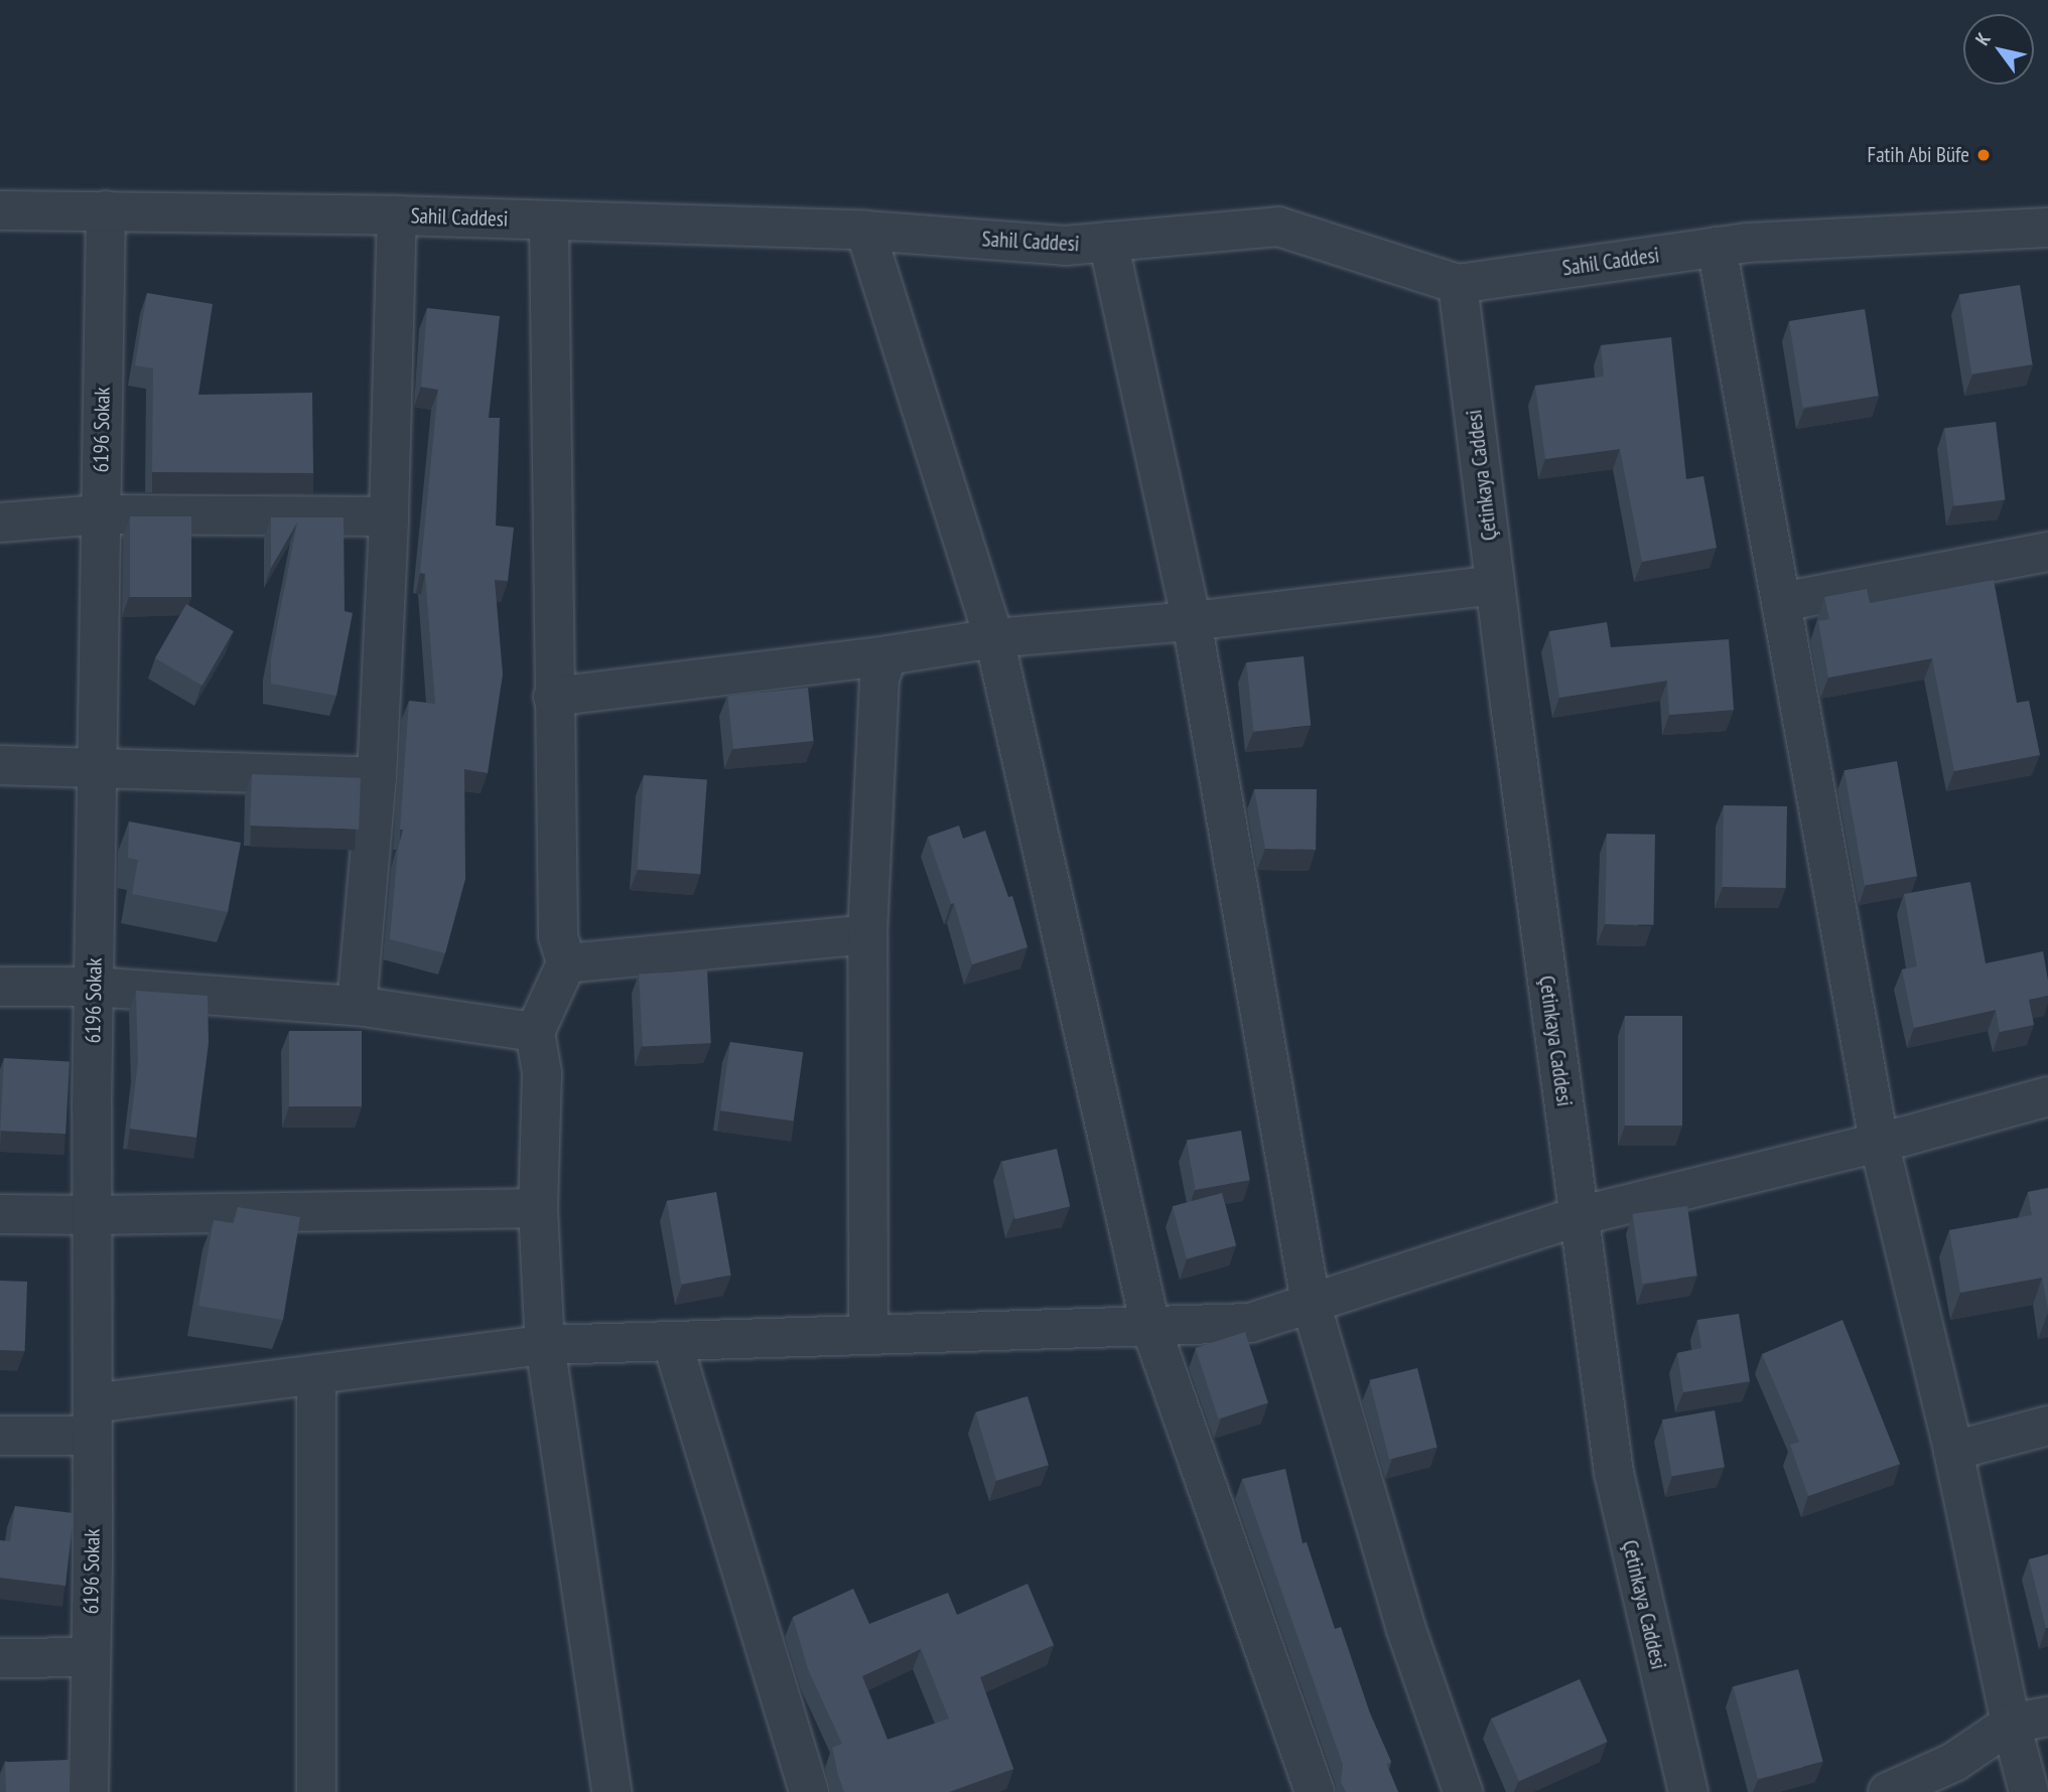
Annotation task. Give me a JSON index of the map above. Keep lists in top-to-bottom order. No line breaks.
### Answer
{"streets":{"street":["Sahil Caddesi","6196 Sokak","Çetinkaya Caddesi"]},"crossings":[["Sahil Caddesi","6196 Sokak"],["Sahil Caddesi","Çetinkaya Caddesi"]],"places":["Fatih Abi Büfe"],"north":"top left"}
